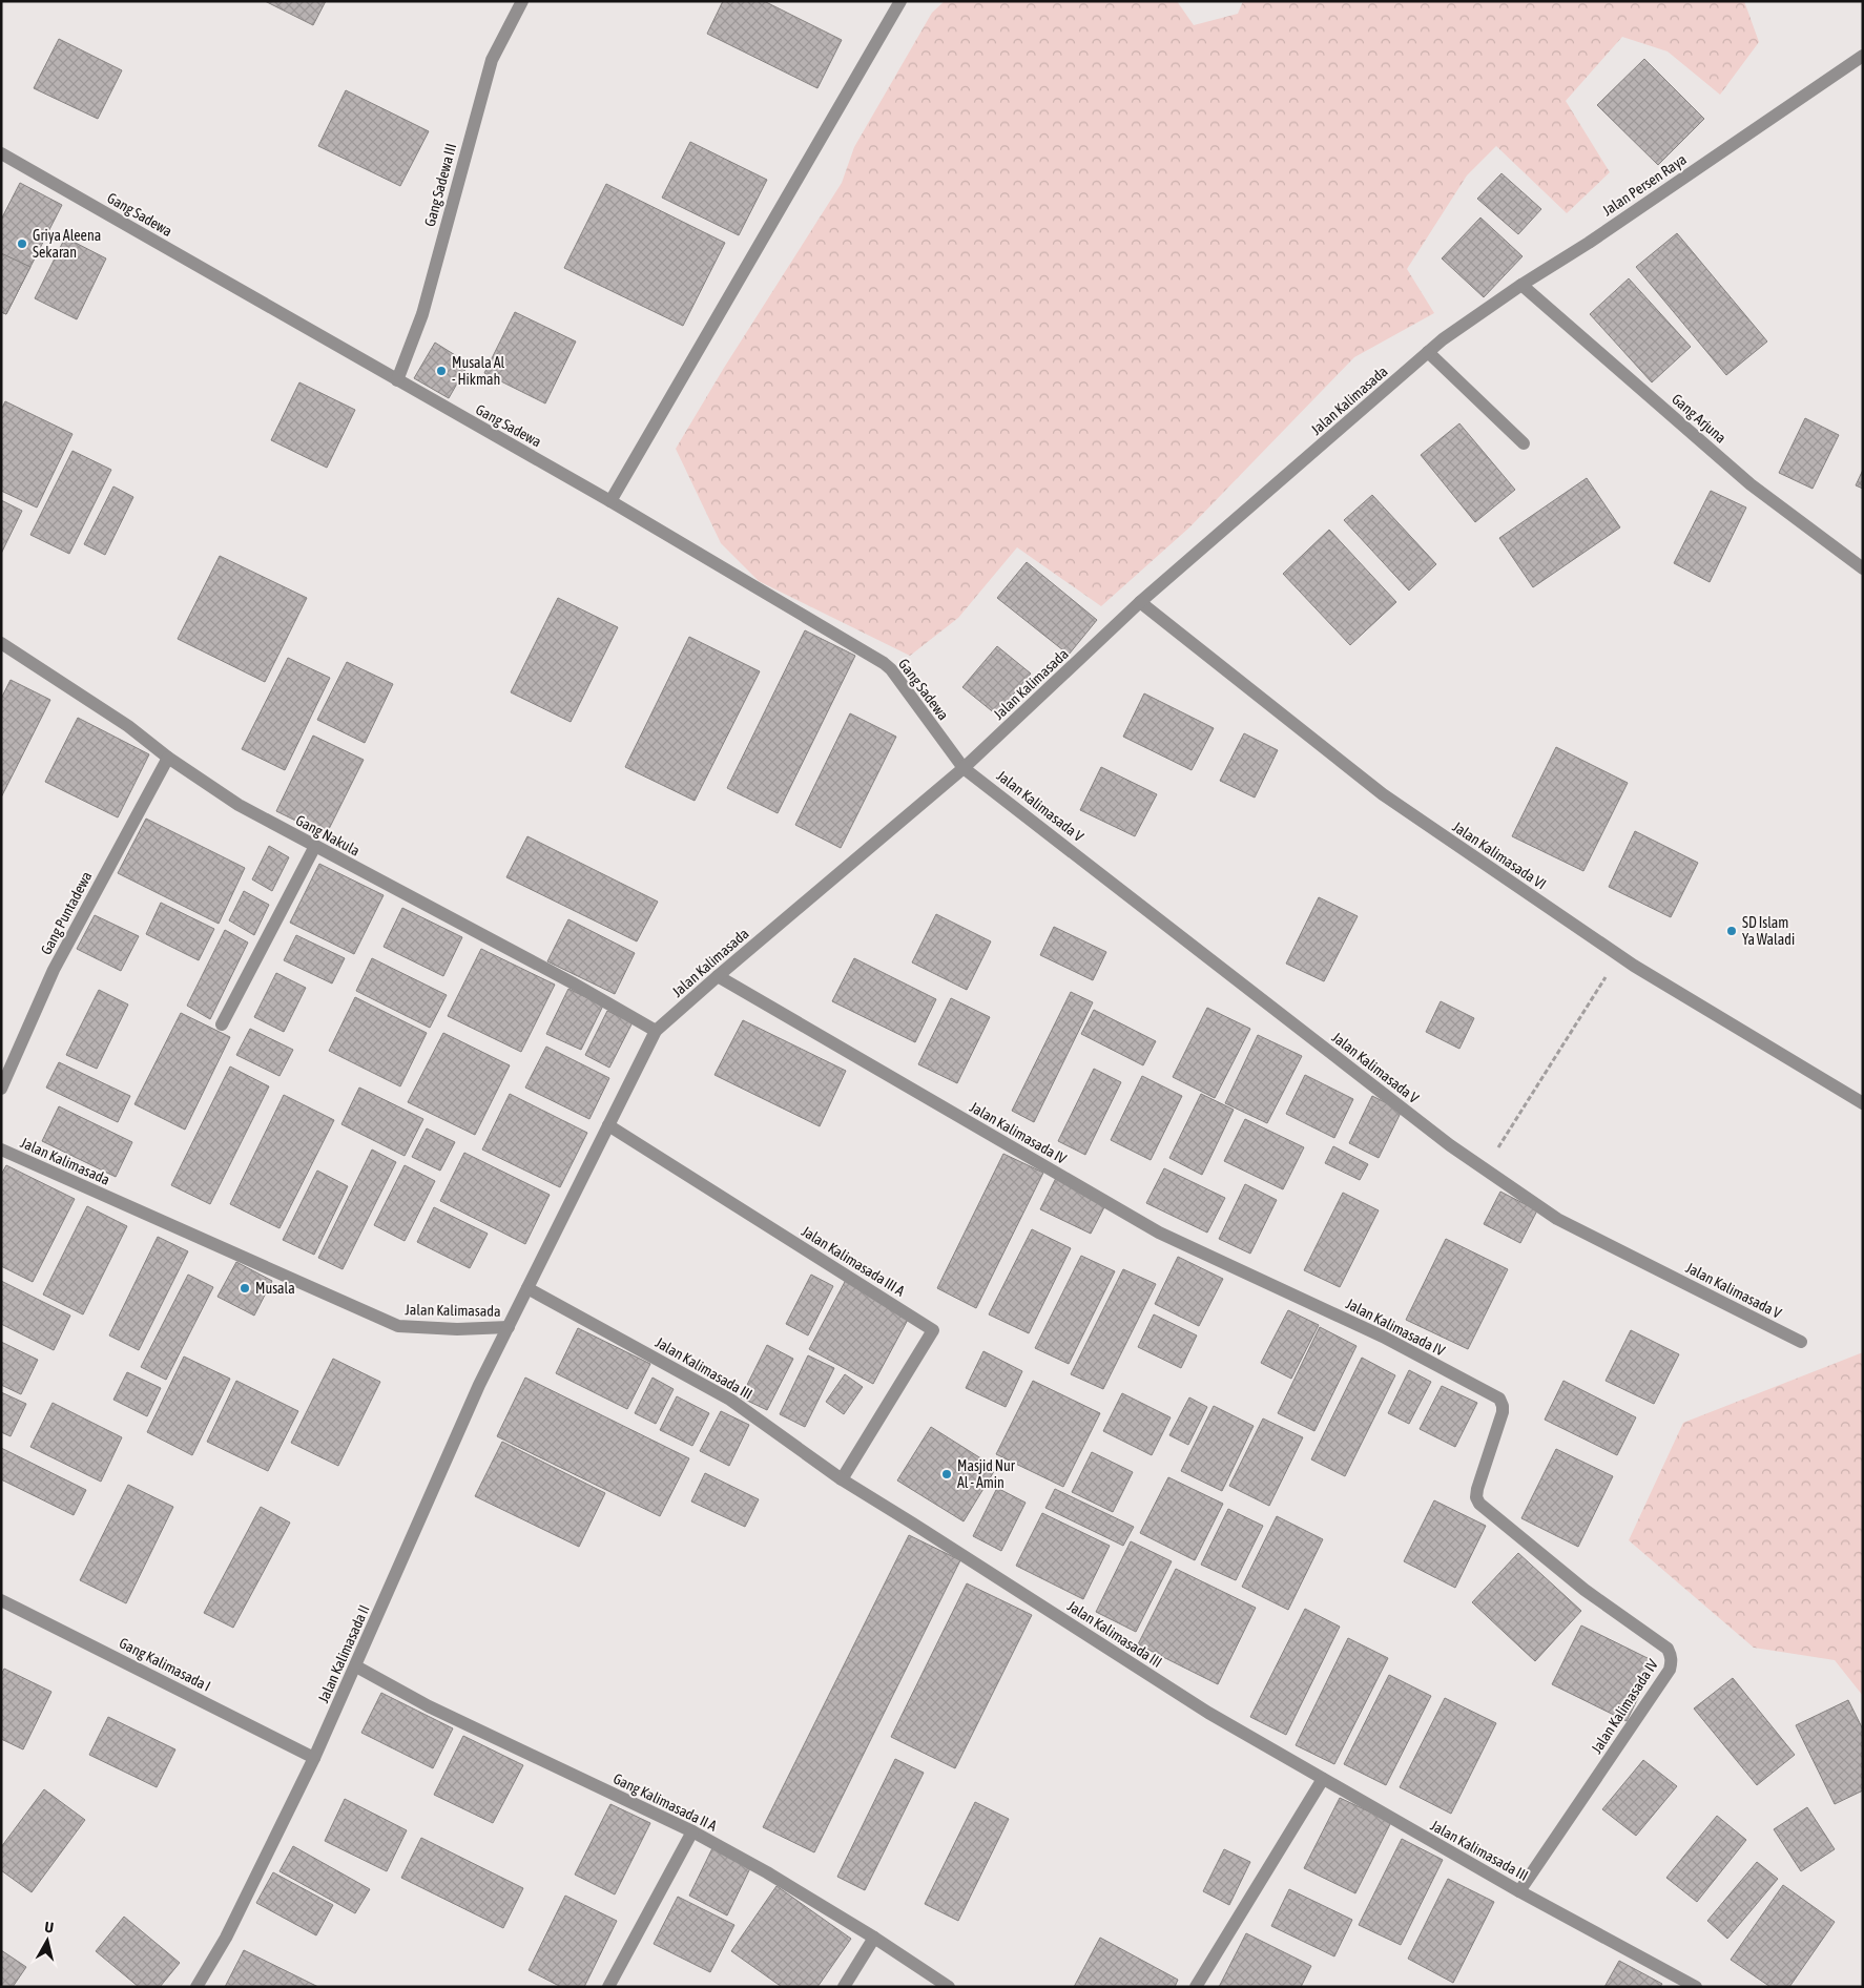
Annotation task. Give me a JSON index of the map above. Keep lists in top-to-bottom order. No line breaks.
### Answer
{"streets":{"street":["Gang Sadewa III","Jalan Persen Raya","Gang Sadewa","Jalan Kalimasada","Gang Arjuna","Jalan Kalimasada V","Gang Nakula","Jalan Kalimasada VI","Gang Puntadewa","Jalan Kalimasada IV","Jalan Kalimasada III A","Jalan Kalimasada III","Jalan Kalimasada II","Gang Kalimasada I","Gang Kalimasada II A"]},"crossings":[["Gang Sadewa III","Gang Sadewa"],["Jalan Persen Raya","Jalan Kalimasada"],["Jalan Persen Raya","Gang Arjuna"],["Gang Sadewa","Jalan Kalimasada"],["Gang Sadewa","Jalan Kalimasada V"],["Jalan Kalimasada","Jalan Kalimasada V"],["Jalan Kalimasada","Gang Nakula"],["Jalan Kalimasada","Jalan Kalimasada VI"],["Jalan Kalimasada","Jalan Kalimasada IV"],["Jalan Kalimasada","Jalan Kalimasada III A"],["Jalan Kalimasada","Jalan Kalimasada III"],["Jalan Kalimasada","Jalan Kalimasada II"],["Gang Nakula","Gang Puntadewa"],["Jalan Kalimasada IV","Jalan Kalimasada III"],["Jalan Kalimasada III A","Jalan Kalimasada III"],["Jalan Kalimasada II","Gang Kalimasada I"],["Jalan Kalimasada II","Gang Kalimasada II A"]],"places":["Griya Aleena Sekaran","Musala Al - Hikmah","SD Islam Ya Waladi","Musala","Masjid Nur Al - Amin"],"north":"top"}
